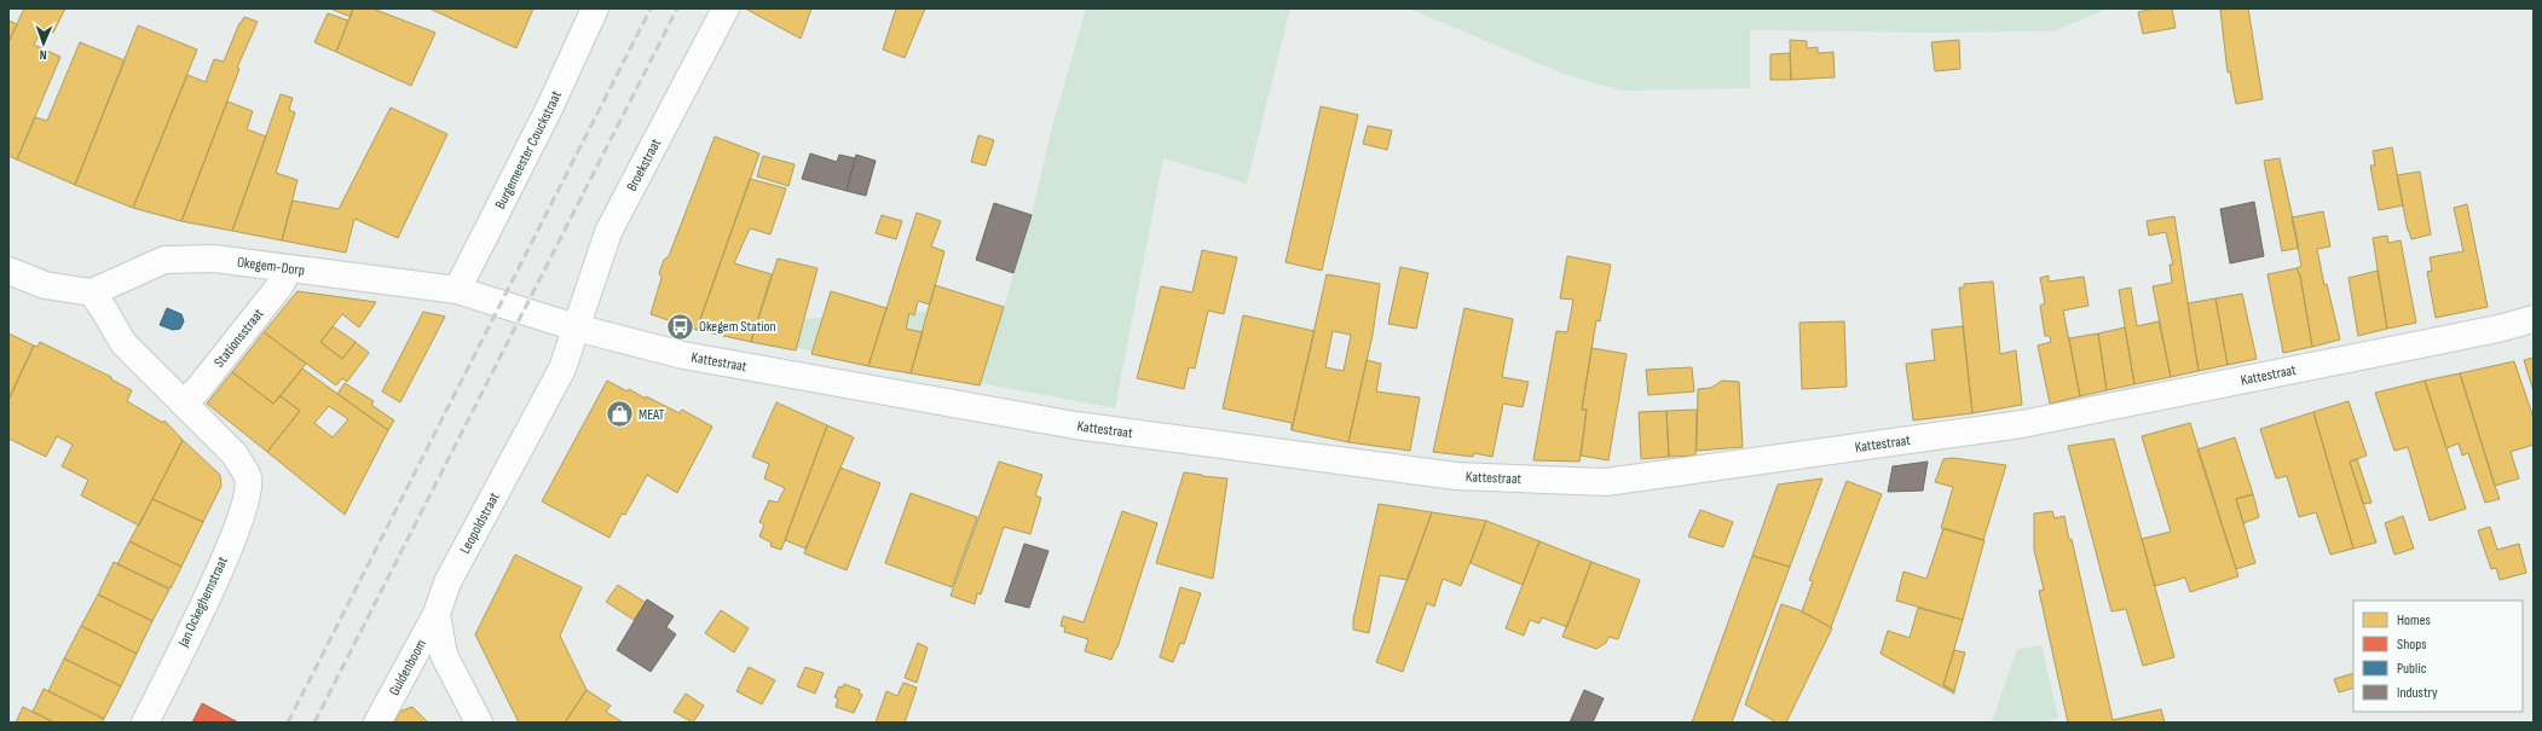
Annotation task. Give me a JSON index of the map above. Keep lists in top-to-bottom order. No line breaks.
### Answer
{"streets":{"main road":["Burgemeester Couckstraat","Broekstraat","Okegem-Dorp","Stationsstraat","Kattestraat","Leopoldstraat","Jan Ockeghemstraat","Guldenboom"]},"crossings":[["Burgemeester Couckstraat","Okegem-Dorp"],["Burgemeester Couckstraat","Kattestraat"],["Broekstraat","Kattestraat"],["Broekstraat","Leopoldstraat"],["Okegem-Dorp","Stationsstraat"],["Okegem-Dorp","Kattestraat"],["Stationsstraat","Jan Ockeghemstraat"],["Kattestraat","Leopoldstraat"],["Leopoldstraat","Guldenboom"]],"places":{"bus stop":["Okegem Station"],"shop":["MEAT"]},"legend":["Homes","Shops","Public","Industry"],"north":"bottom"}
